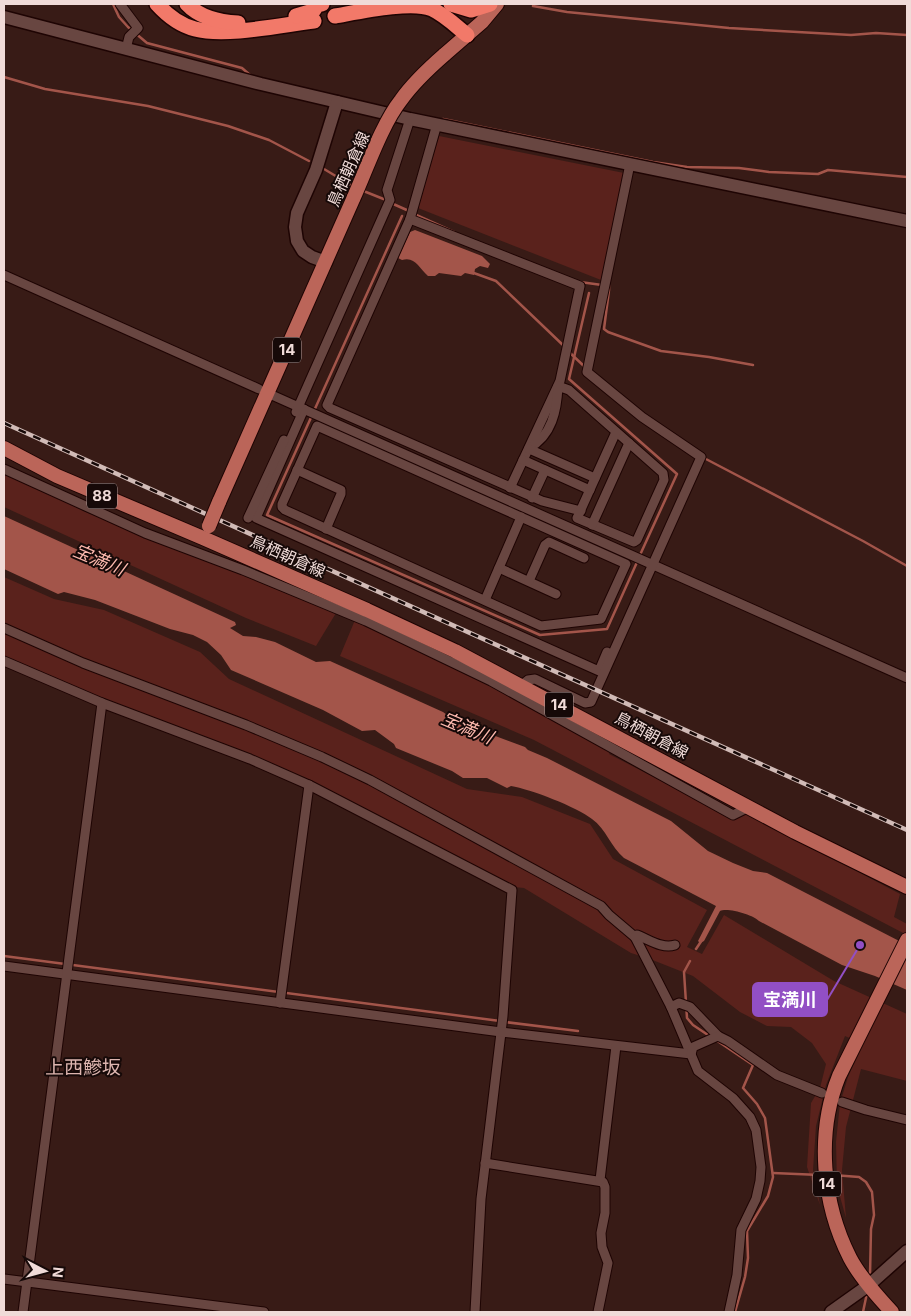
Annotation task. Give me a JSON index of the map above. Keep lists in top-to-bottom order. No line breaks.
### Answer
{"streets":{"main road":["鳥栖朝倉線","14","88"]},"crossings":[["鳥栖朝倉線","88"]],"districts":["上西鰺坂"],"water":["宝満川"],"places":["宝満川"],"north":"right"}
